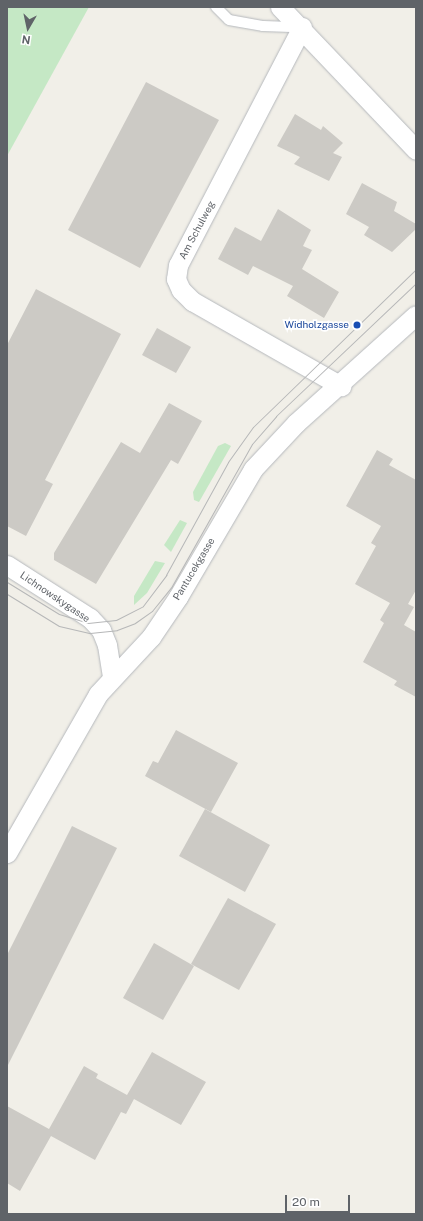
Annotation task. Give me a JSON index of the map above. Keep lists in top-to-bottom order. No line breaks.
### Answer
{"streets":{"street":["Am Schulweg","Pantucekgasse","Lichnowskygasse"]},"crossings":[["Am Schulweg","Pantucekgasse"],["Pantucekgasse","Lichnowskygasse"]],"places":["Widholzgasse"],"scale_bar":"20 m","north":"bottom"}
